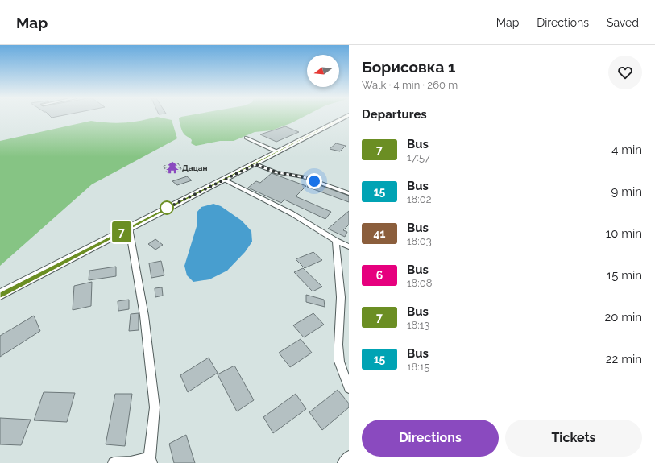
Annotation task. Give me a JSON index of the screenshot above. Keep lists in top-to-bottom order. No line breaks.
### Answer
{"places":{"temple":["Дацан"]},"lines":["bus line 7"],"north":"left","page":{"header":"Map","nav":["Map","Directions","Saved"],"on_map":"7","heading":[["Борисовка 1","Walk · 4 min · 260 m"],"Departures"],"list":[{"mark":"7","name":"Bus","note":"17:57","value":"4 min"},{"mark":"15","name":"Bus","note":"18:02","value":"9 min"},{"mark":"41","name":"Bus","note":"18:03","value":"10 min"},{"mark":"6","name":"Bus","note":"18:08","value":"15 min"},{"mark":"7","name":"Bus","note":"18:13","value":"20 min"},{"mark":"15","name":"Bus","note":"18:15","value":"22 min"}],"buttons":["Directions","Tickets"]}}
